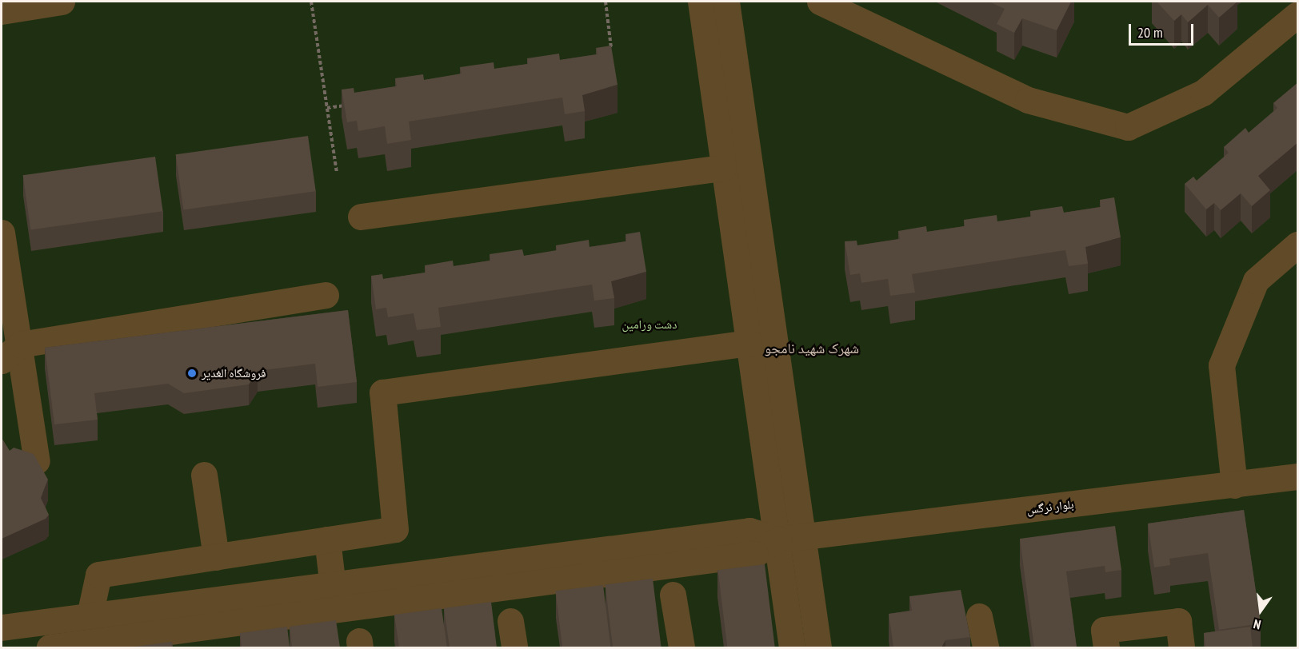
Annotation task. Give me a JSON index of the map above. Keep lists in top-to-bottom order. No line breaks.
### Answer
{"streets":{"street":["بلوار نرگس"]},"districts":["شهرک شهید نامجو"],"parks":["دشت ورامین"],"places":["فروشگاه الغدیر"],"scale_bar":"20 m","north":"bottom"}
